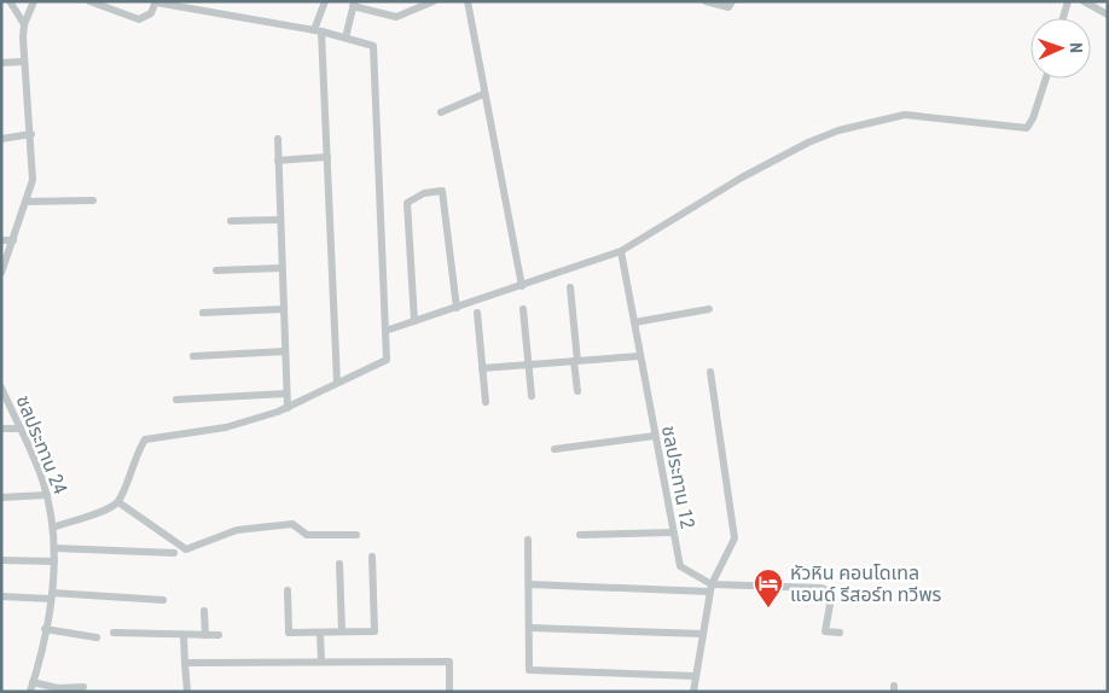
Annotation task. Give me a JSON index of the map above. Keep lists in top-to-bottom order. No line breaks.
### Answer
{"streets":{"street":["ชลประทาน 24","ชลประทาน 12"]},"places":{"hotel":["หัวหิน คอนโดเทล แอนด์ รีสอร์ท ทวีพร"]},"north":"right"}
